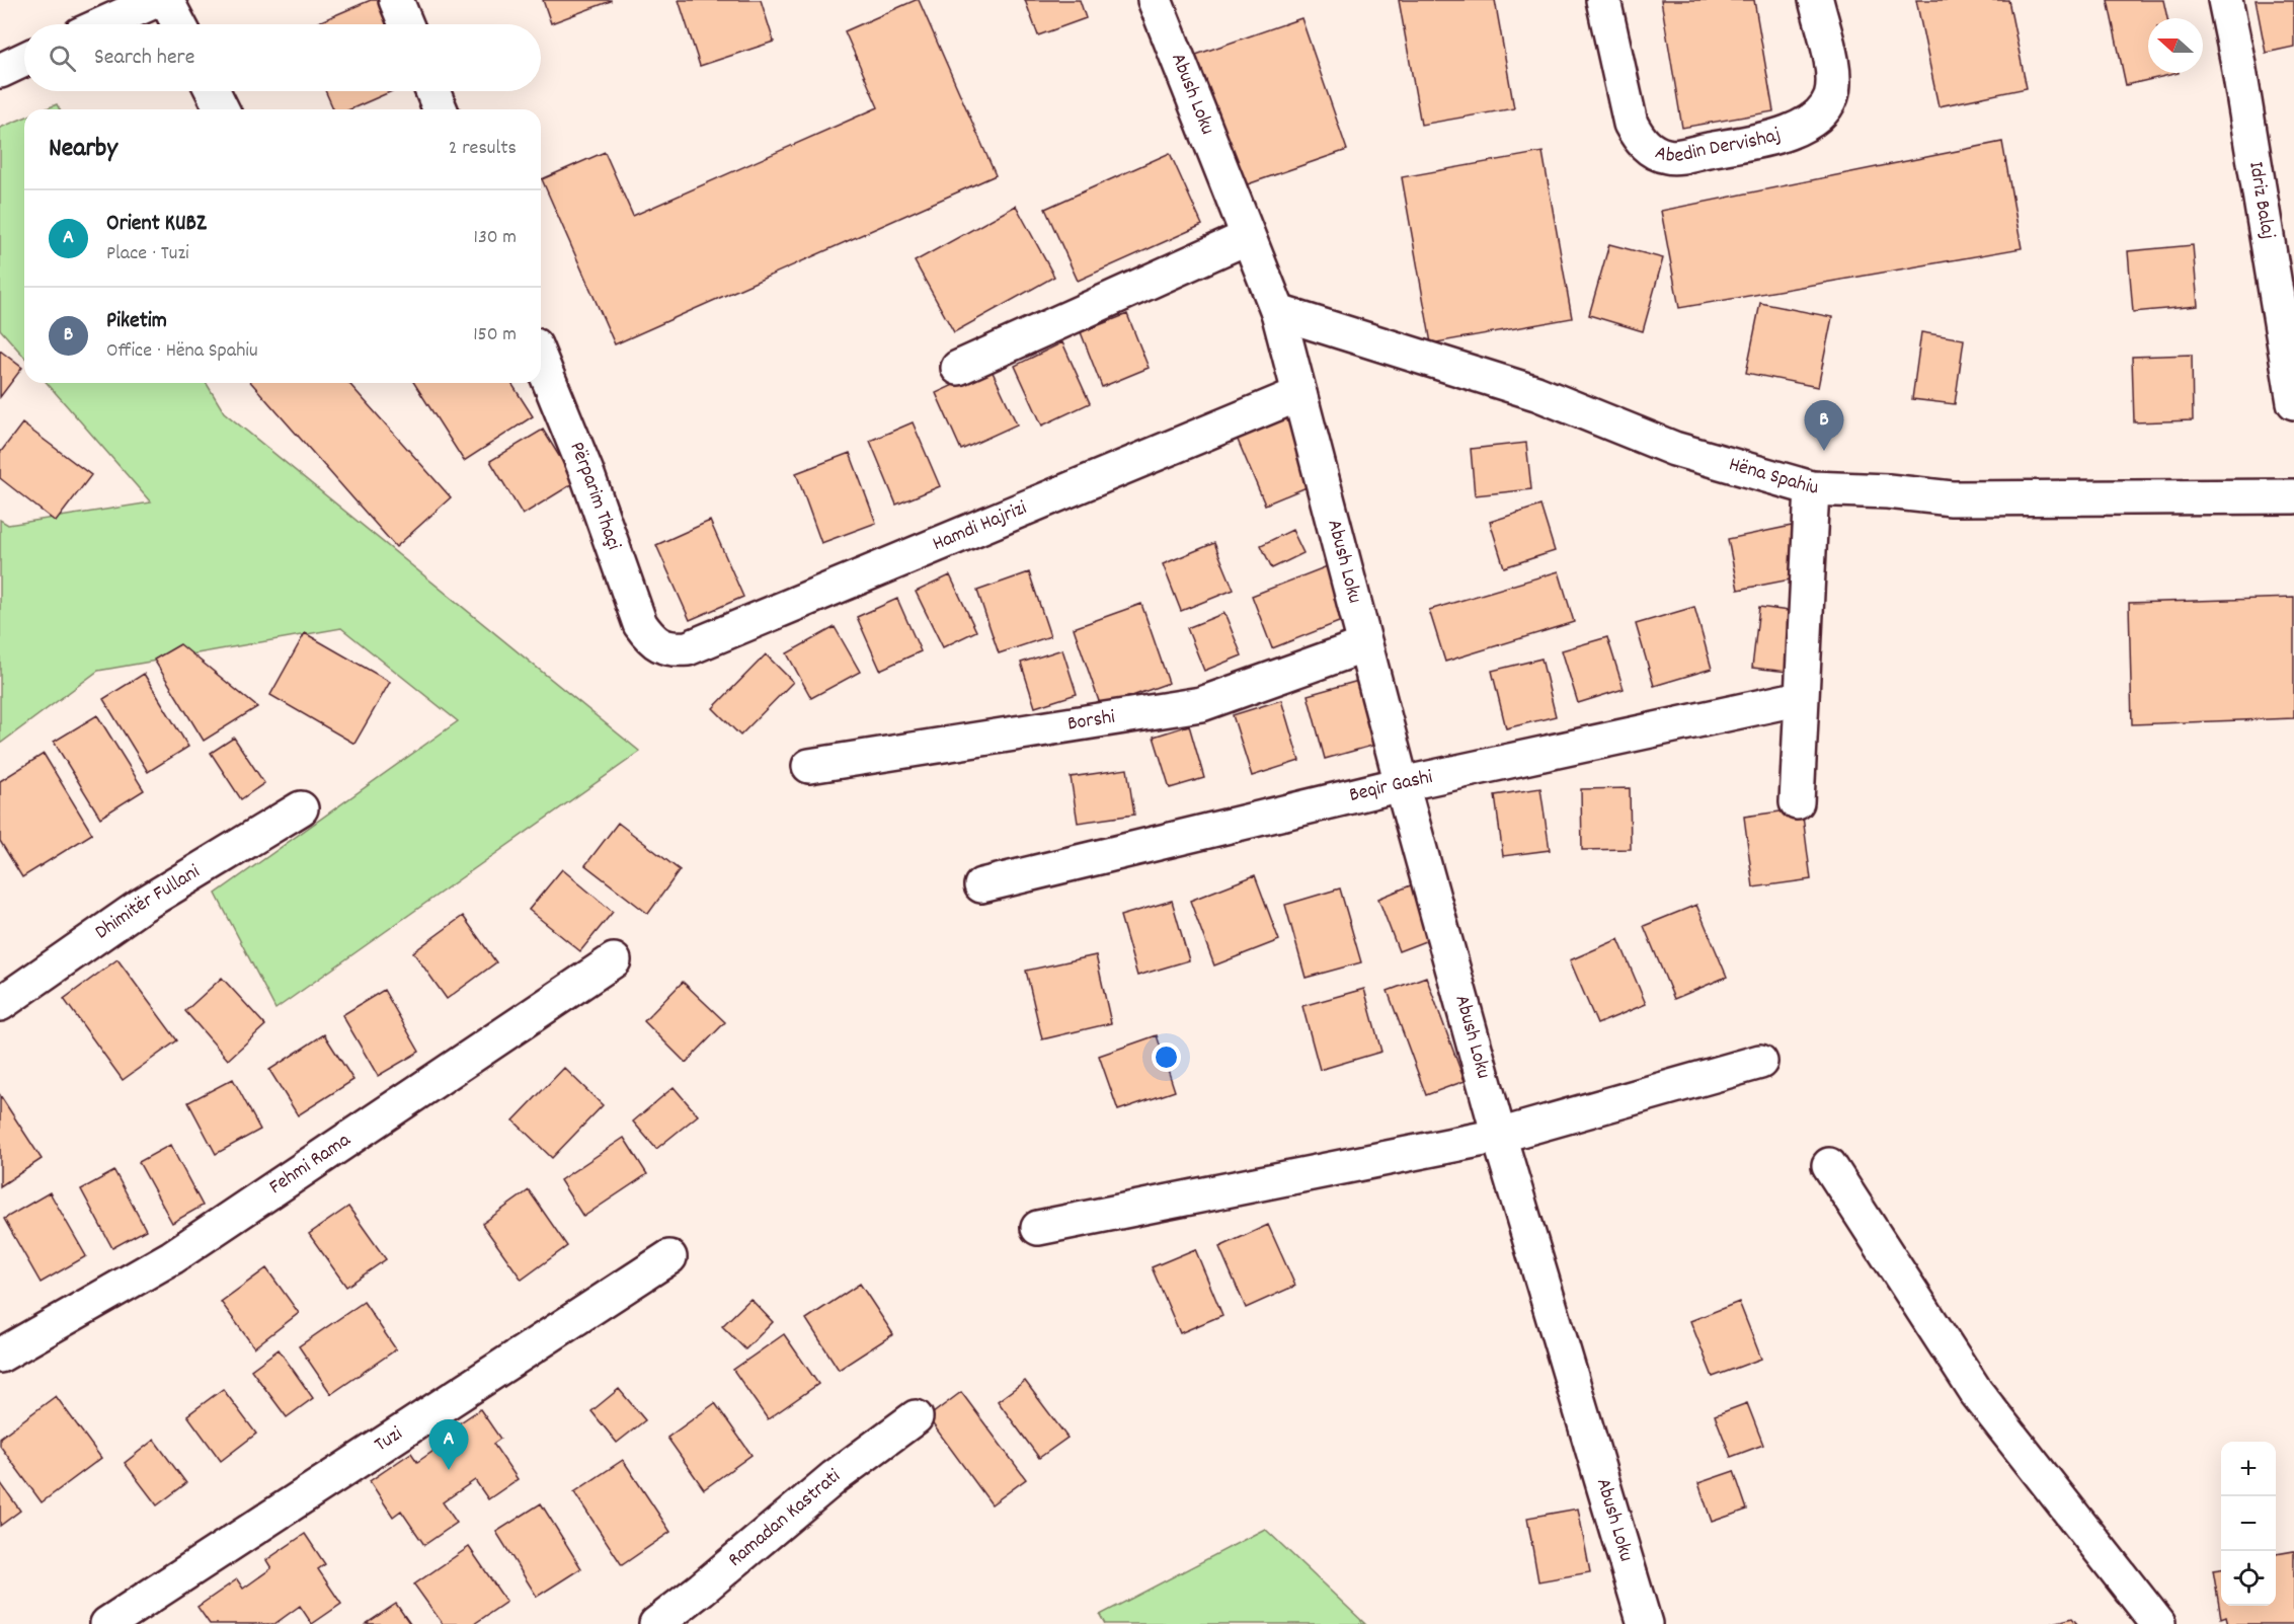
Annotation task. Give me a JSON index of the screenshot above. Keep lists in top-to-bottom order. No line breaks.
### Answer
{"streets":{"street":["Abush Loku","Abedin Dervishaj","Idriz Balaj","Hëna Spahiu","Përparim Thaçi","Hamdi Hajrizi","Borshi","Beqir Gashi","Dhimitër Fullani","Fehmi Rama","Tuzi","Ramadan Kastrati"]},"crossings":[["Abush Loku","Hëna Spahiu"],["Abush Loku","Hamdi Hajrizi"],["Abush Loku","Borshi"],["Abush Loku","Beqir Gashi"],["Përparim Thaçi","Hamdi Hajrizi"]],"north":"left","page":{"search":"Search here","heading":["Nearby","2 results"],"list":[{"mark":"A","name":"Orient KUBZ","note":"Place · Tuzi","value":"130 m"},{"mark":"B","name":"Piketim","note":"Office · Hëna Spahiu","value":"150 m"}],"pins":["B","A"],"map_buttons":["+","−"]}}
